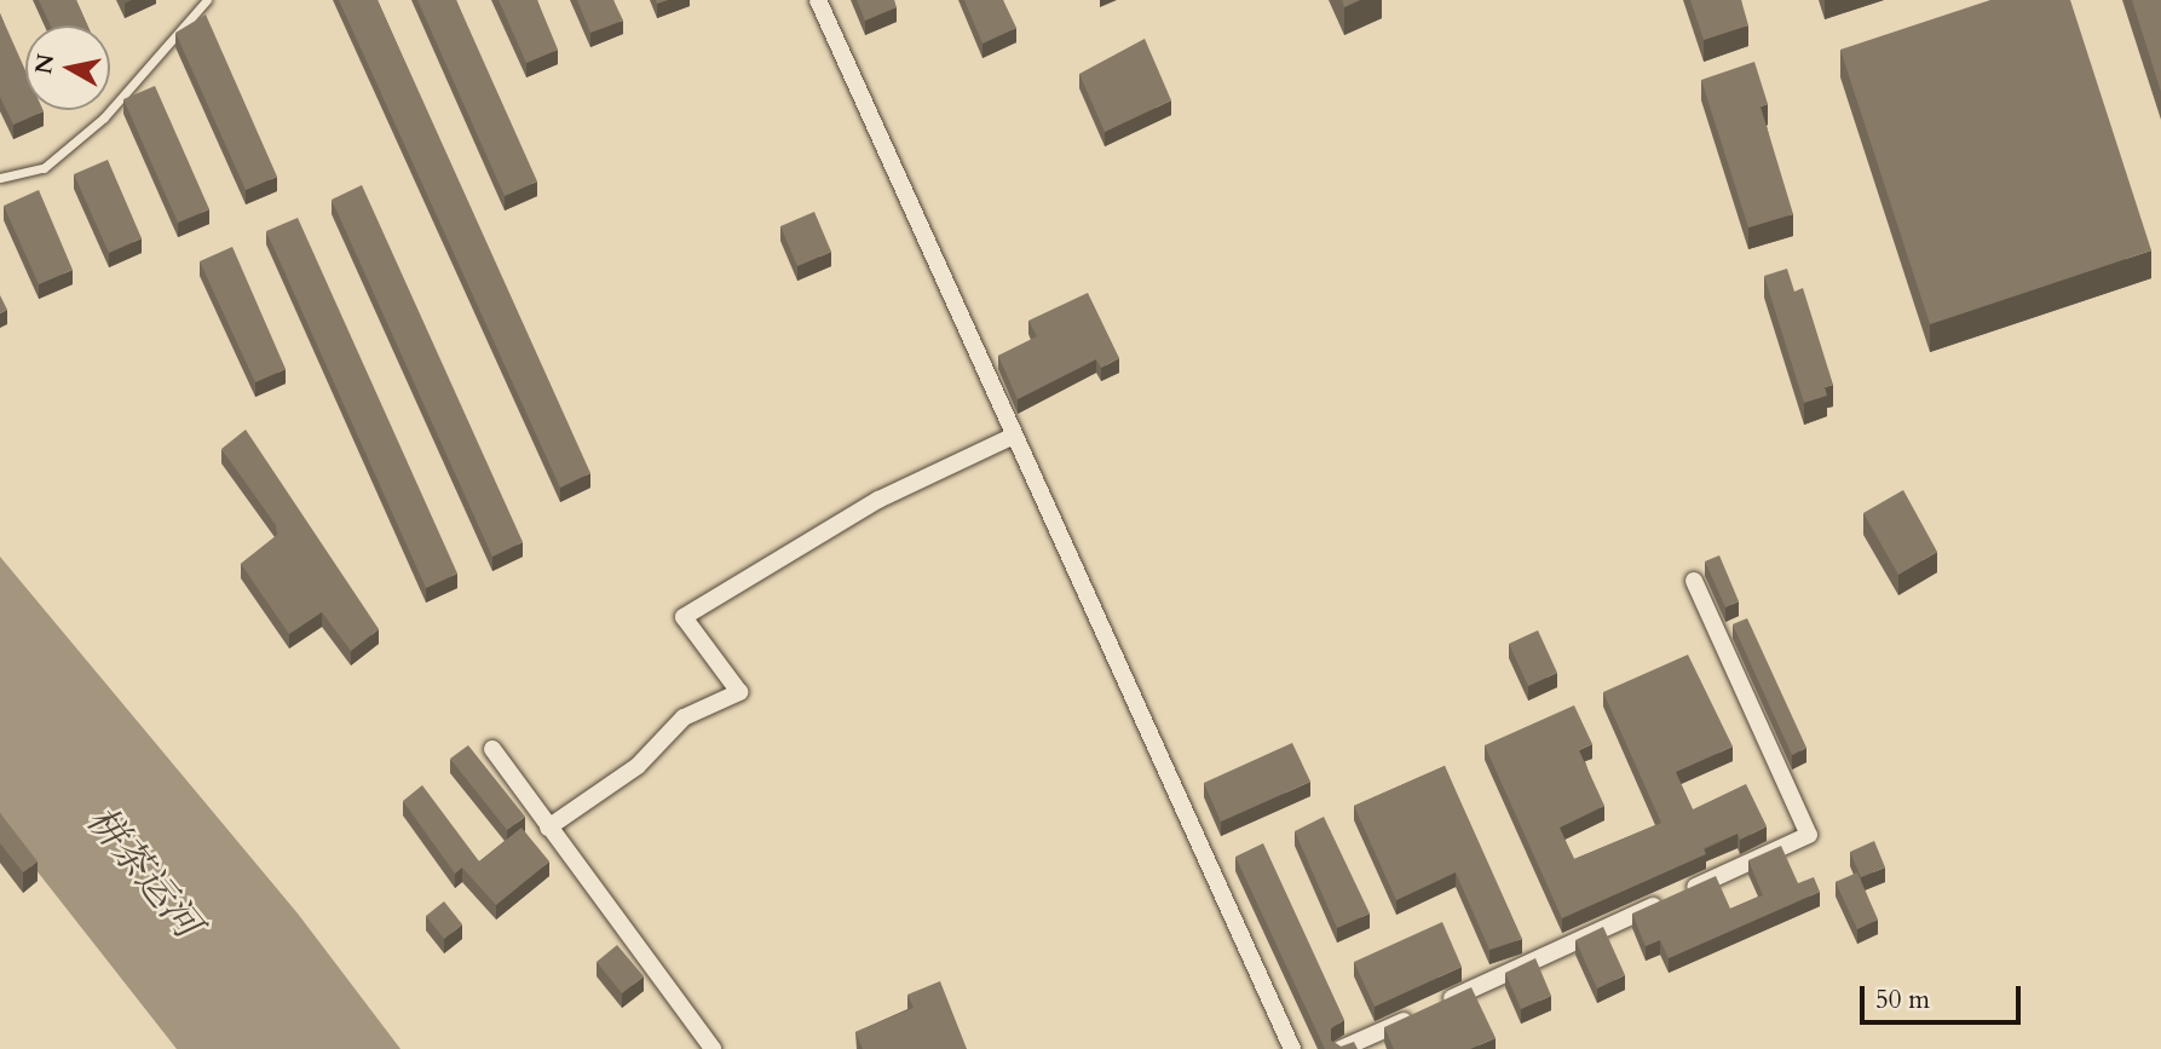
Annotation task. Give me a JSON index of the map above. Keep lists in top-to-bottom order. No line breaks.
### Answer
{"water":["栟茶运河"],"scale_bar":"50 m","north":"left"}
